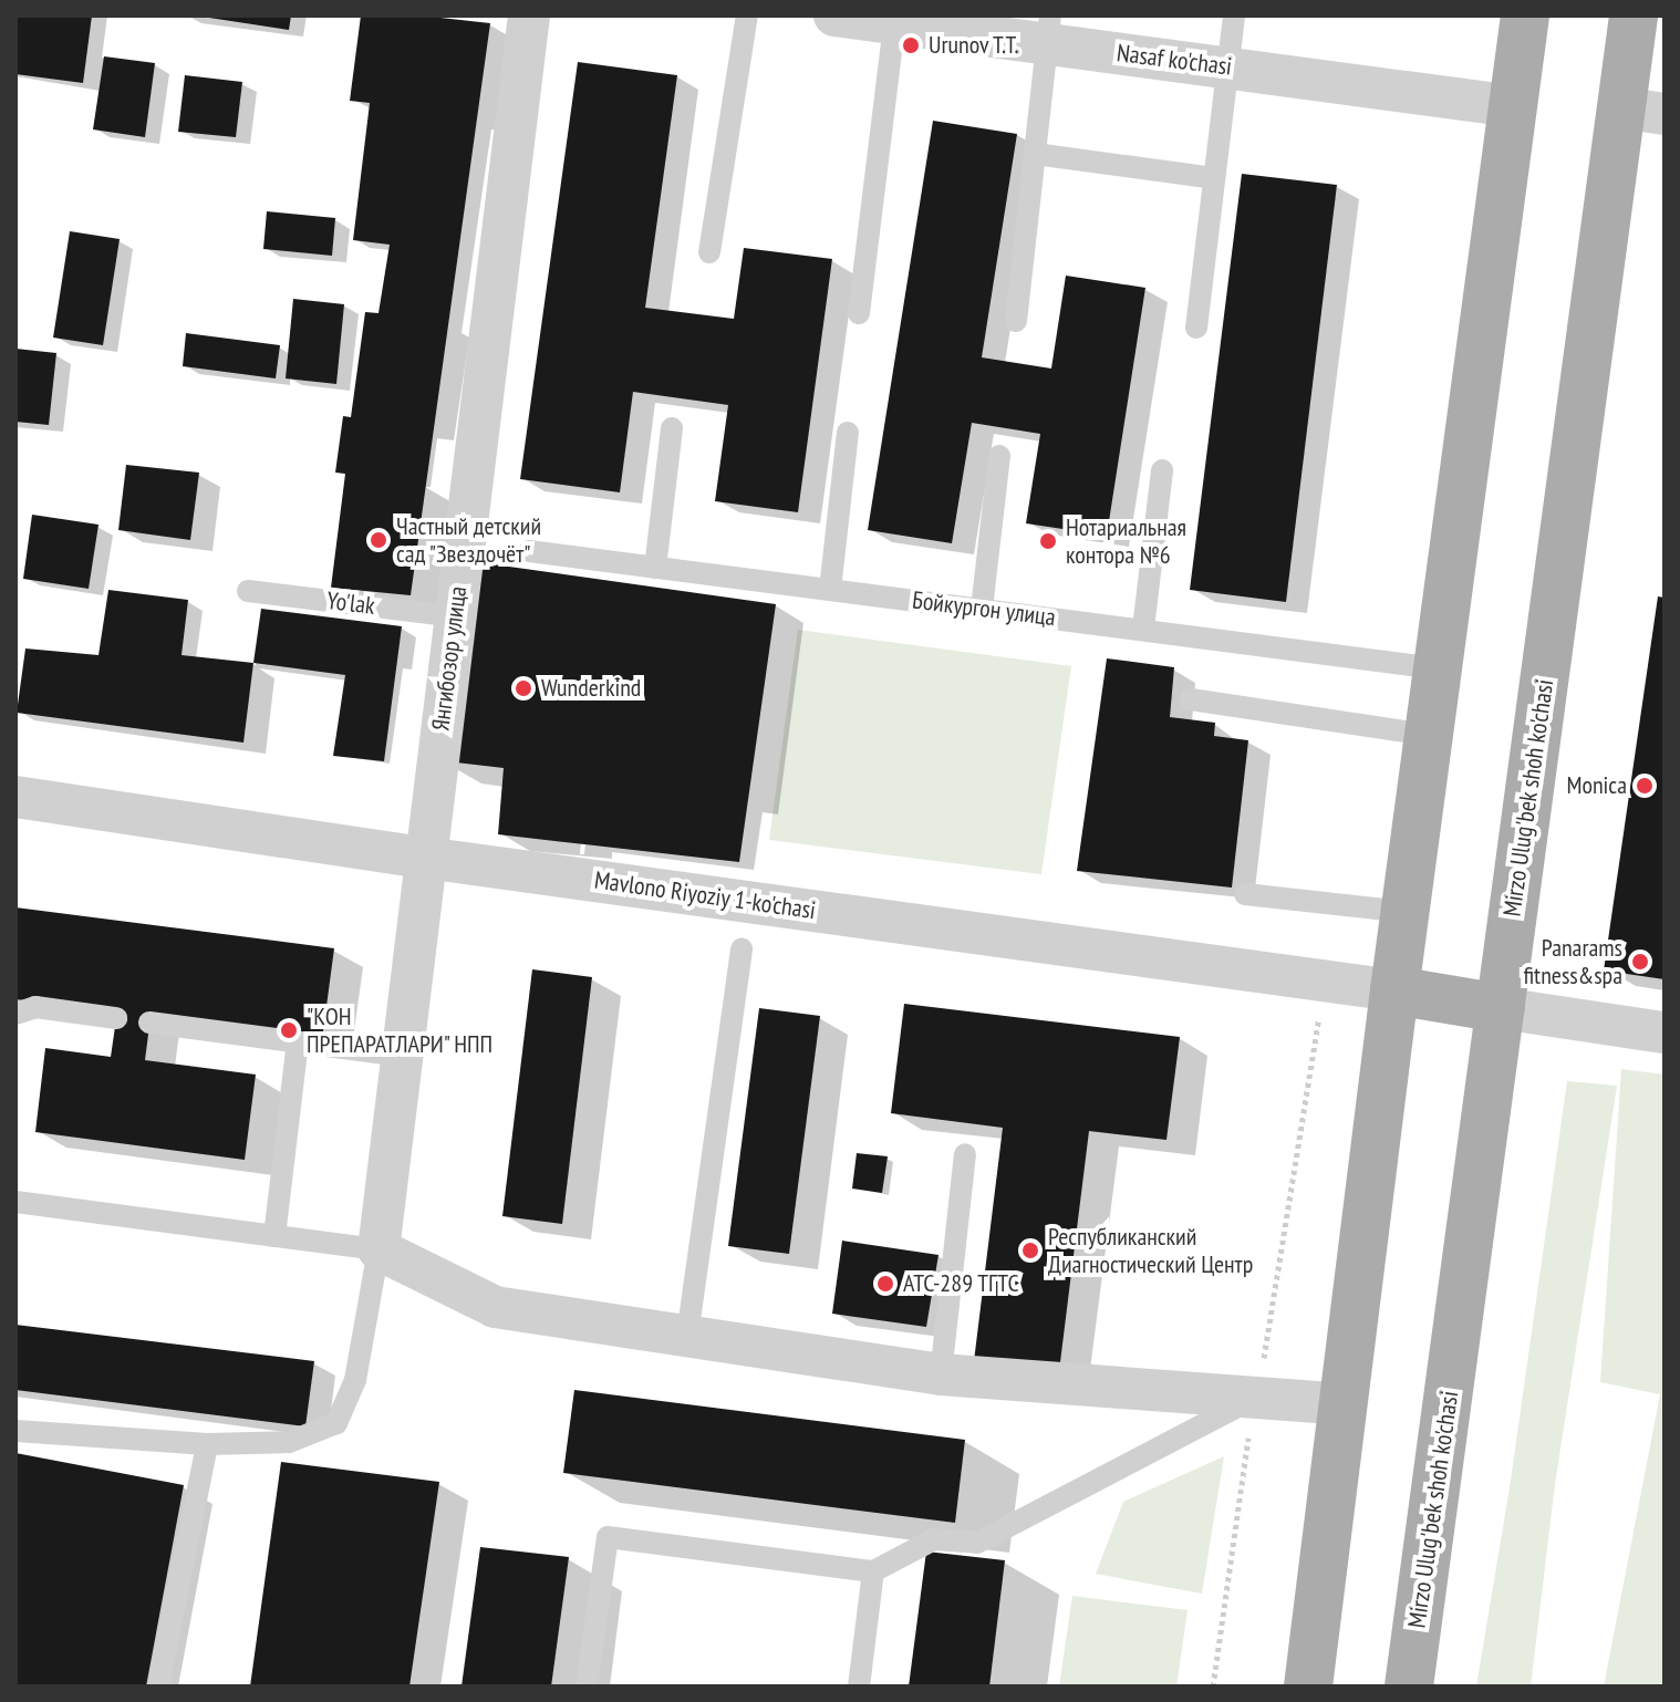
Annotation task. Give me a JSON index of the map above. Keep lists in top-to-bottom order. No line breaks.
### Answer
{"streets":{"main road":["Mirzo Ulug'bek shoh ko'chasi"],"street":["Nasaf ko'chasi","Янгибозор улица","Mavlono Riyoziy 1-ko'chasi"],"lane":["Yo'lak","Бойкургон улица"]},"crossings":[["Yo'lak","Янгибозор улица"],["Янгибозор улица","Mavlono Riyoziy 1-ko'chasi"]],"places":["Urunov T.T.","Частный детский сад \"Звездочёт\"","Нотариальная контора №6","Wunderkind","Monica","Panarams fitness&spa","\"КОН ПРЕПАРАТЛАРИ\" НПП","Республиканский Диагностический Центр","АТС-289 ТГТС"]}
